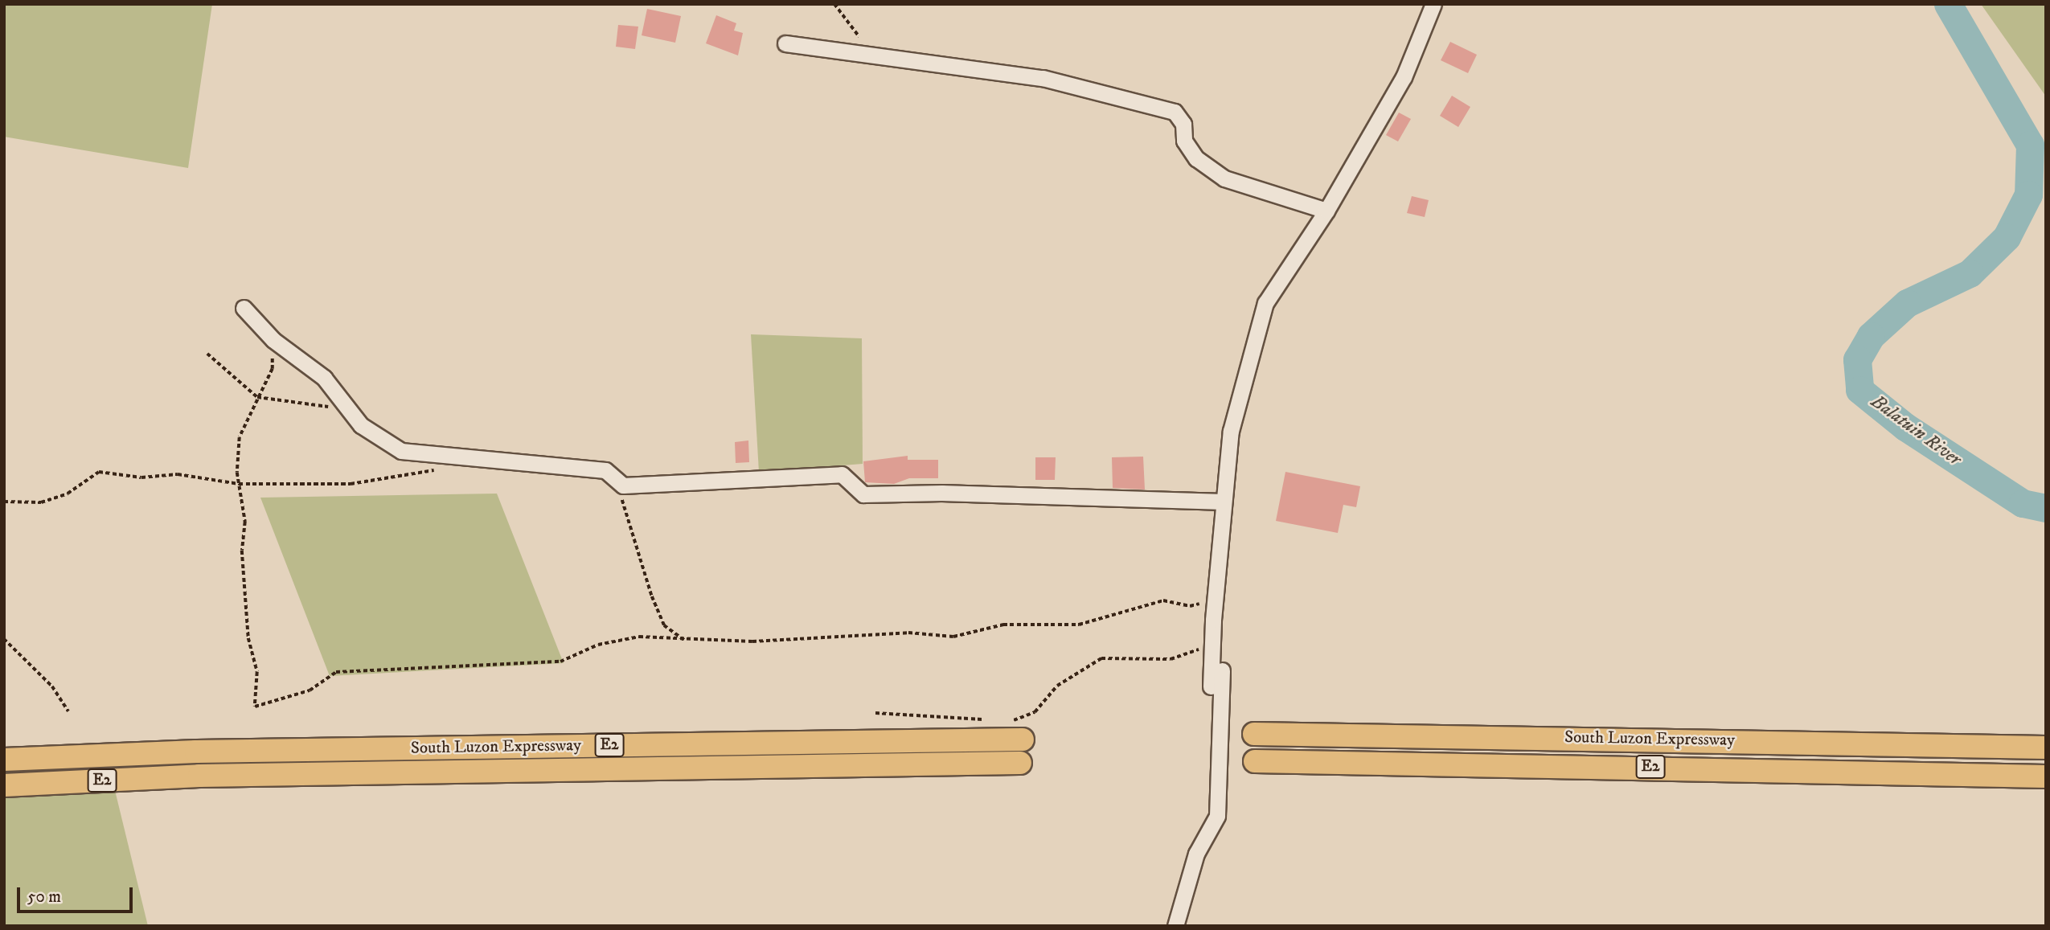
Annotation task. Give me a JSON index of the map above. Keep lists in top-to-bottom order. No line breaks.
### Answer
{"streets":{"highway":["South Luzon Expressway","E2"]},"water":["Balatuin River"],"scale_bar":"50 m"}
